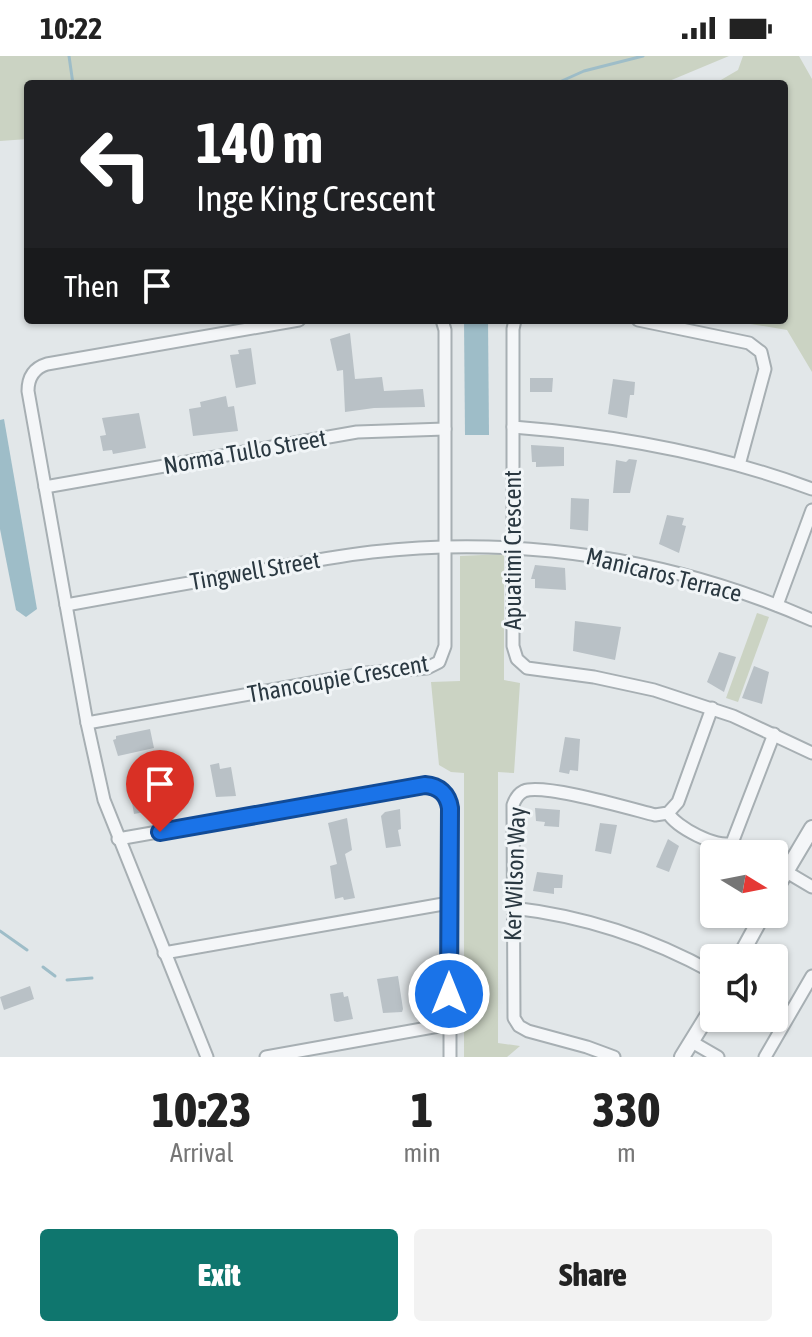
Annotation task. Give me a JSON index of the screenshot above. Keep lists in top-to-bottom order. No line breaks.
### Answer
{"streets":{"street":["Norma Tullo Street","Apuatimi Crescent","Tingwell Street","Manicaros Terrace","Thancoupie Crescent","Ker Wilson Way"]},"crossings":[["Norma Tullo Street","Thancoupie Crescent"],["Apuatimi Crescent","Manicaros Terrace"],["Tingwell Street","Manicaros Terrace"],["Tingwell Street","Thancoupie Crescent"],["Manicaros Terrace","Thancoupie Crescent"]],"north":"right","page":{"status":"10:22","turn":["140 m","Inge King Crescent"],"then":"Then","eta":["10:23","Arrival","1","min","330","m"],"buttons":["Exit","Share"]}}
